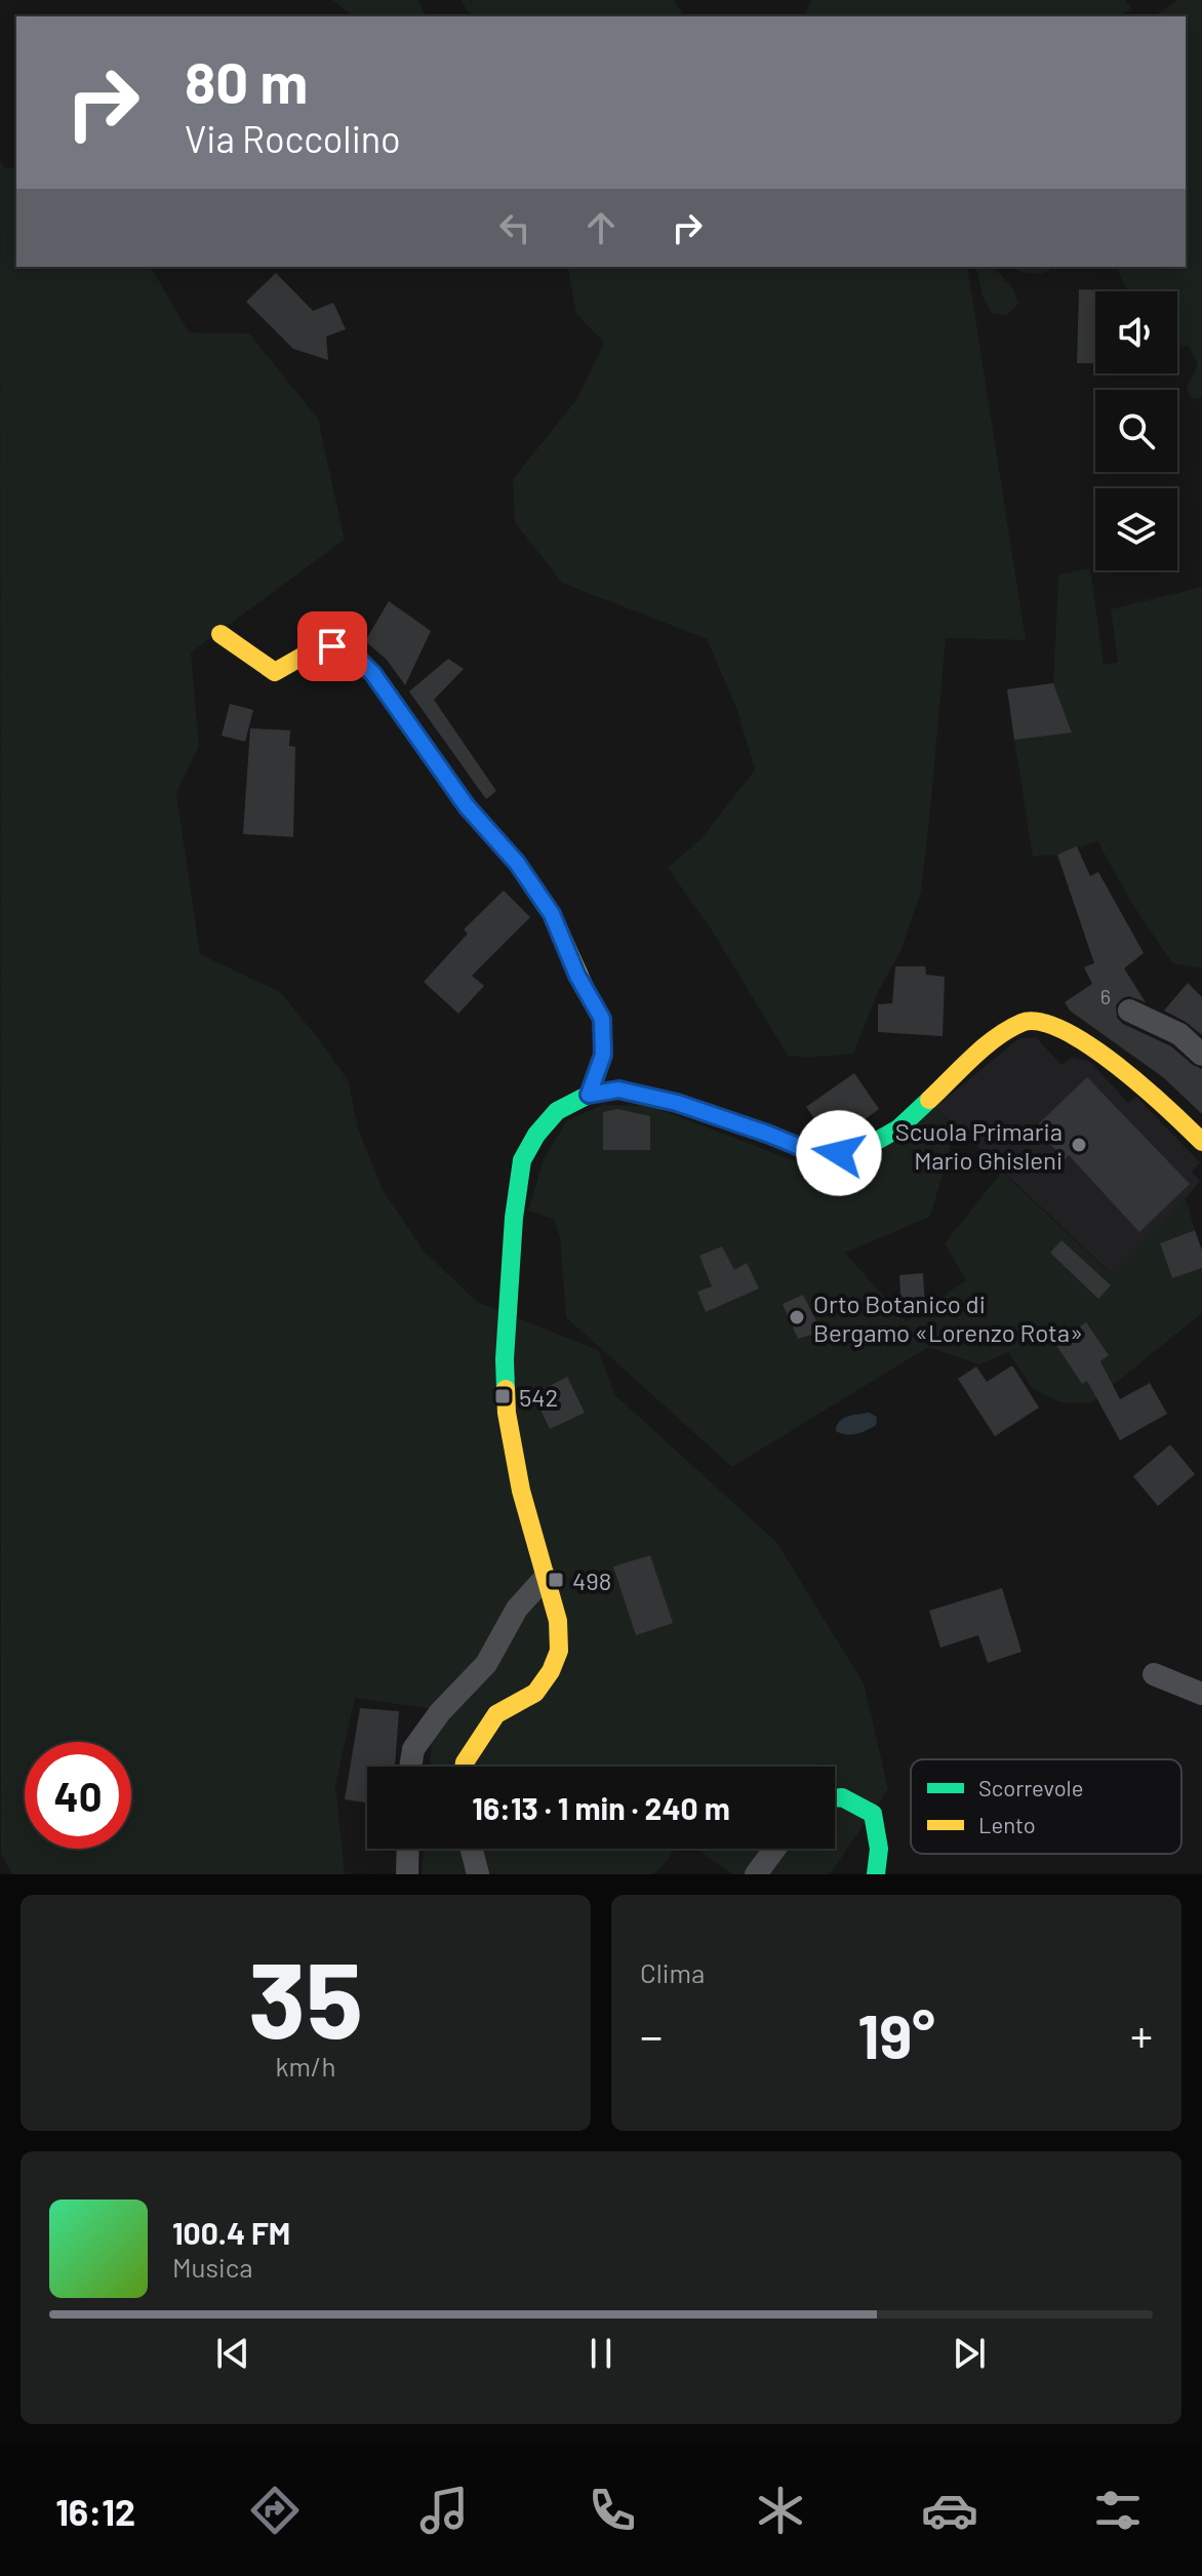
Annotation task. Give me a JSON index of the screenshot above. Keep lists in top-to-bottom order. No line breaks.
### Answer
{"places":{"other":["Scuola Primaria Mario Ghisleni","Orto Botanico di Bergamo «Lorenzo Rota»"],"transit":["542","498"]},"house_numbers":["6"],"legend":["Scorrevole","Lento"],"page":{"turn":["80 m","Via Roccolino"],"limit":"40","trip":"16:13 · 1 min · 240 m","tile":[["35","km/h"],"Clima"],"heat":["−","19°","+"],"song":["100.4 FM","Musica"],"tabs":"16:12"}}
